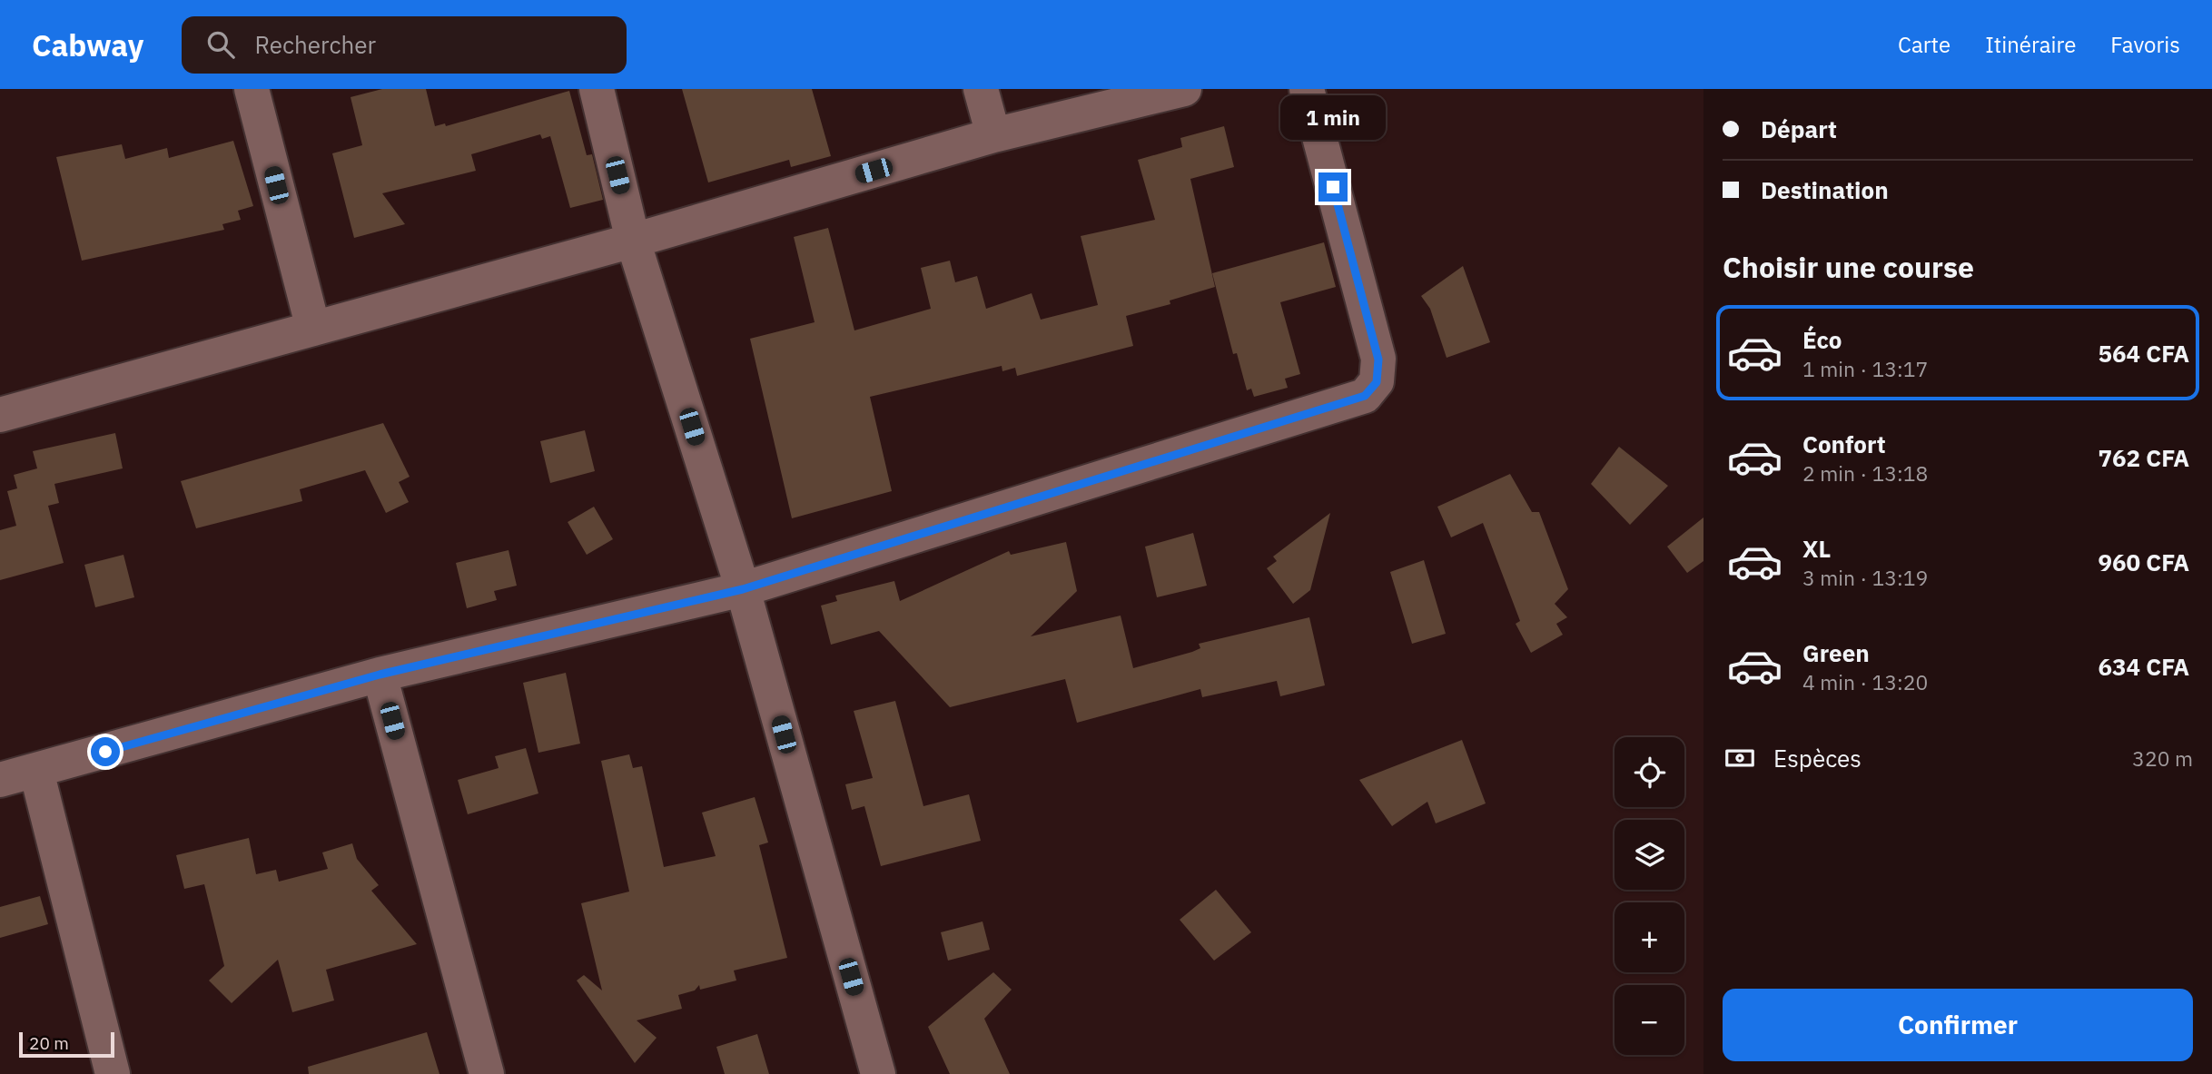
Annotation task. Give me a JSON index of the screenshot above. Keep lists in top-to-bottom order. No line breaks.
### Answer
{"scale_bar":"20 m","page":{"header":"Cabway","search":"Rechercher","nav":["Carte","Itinéraire","Favoris"],"banner":["Départ","Destination"],"bubble":"1 min","heading":"Choisir une course","list":[{"name":"Éco","note":"1 min · 13:17","value":"564 CFA"},{"name":"Confort","note":"2 min · 13:18","value":"762 CFA"},{"name":"XL","note":"3 min · 13:19","value":"960 CFA"},{"name":"Green","note":"4 min · 13:20","value":"634 CFA"}],"pay":["Espèces","320 m"],"map_buttons":["+","−"],"buttons":"Confirmer","scale":"20 m"}}
